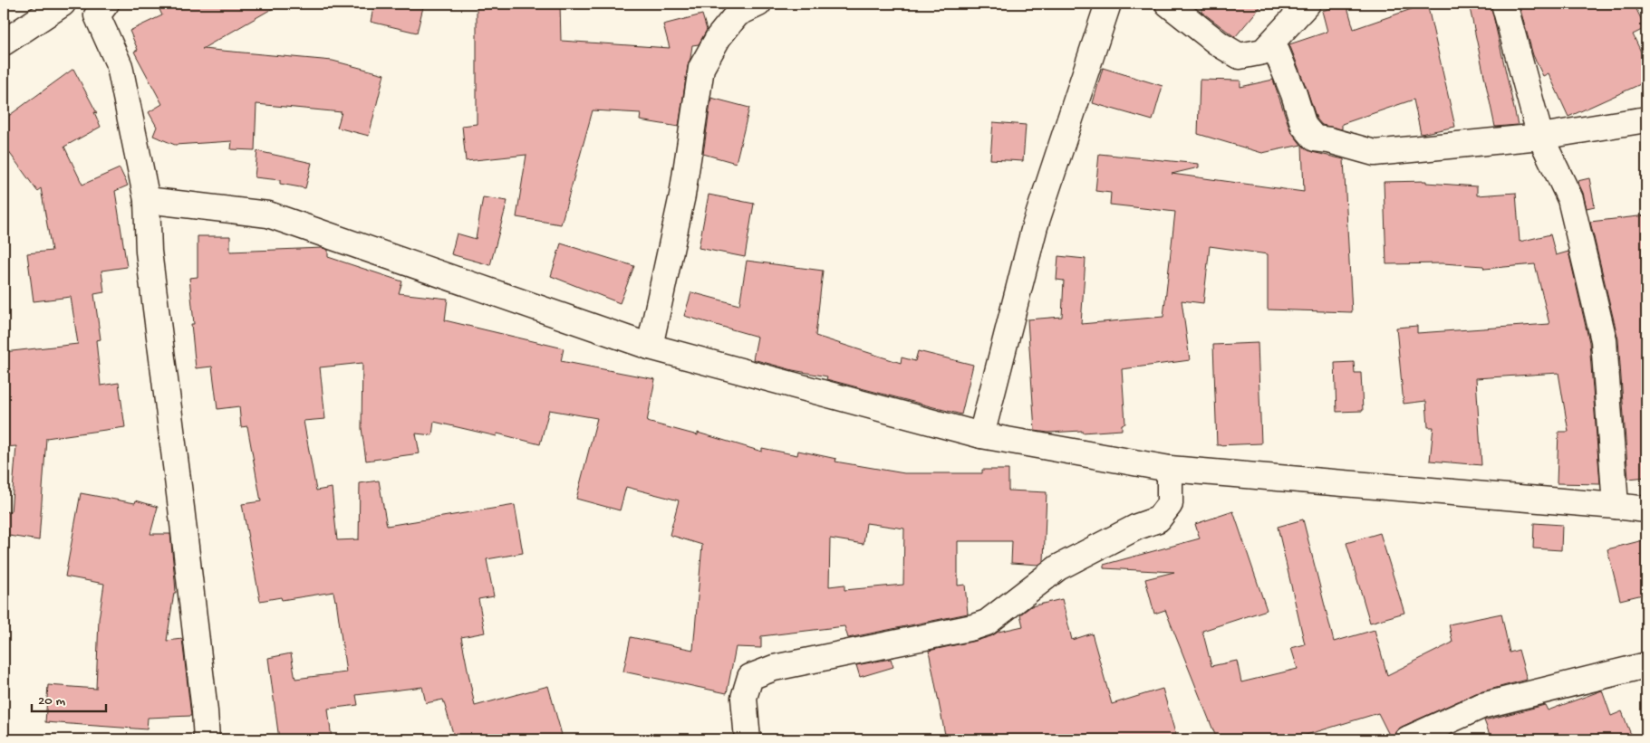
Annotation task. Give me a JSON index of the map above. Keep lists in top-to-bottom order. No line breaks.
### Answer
{"scale_bar":"20 m"}
